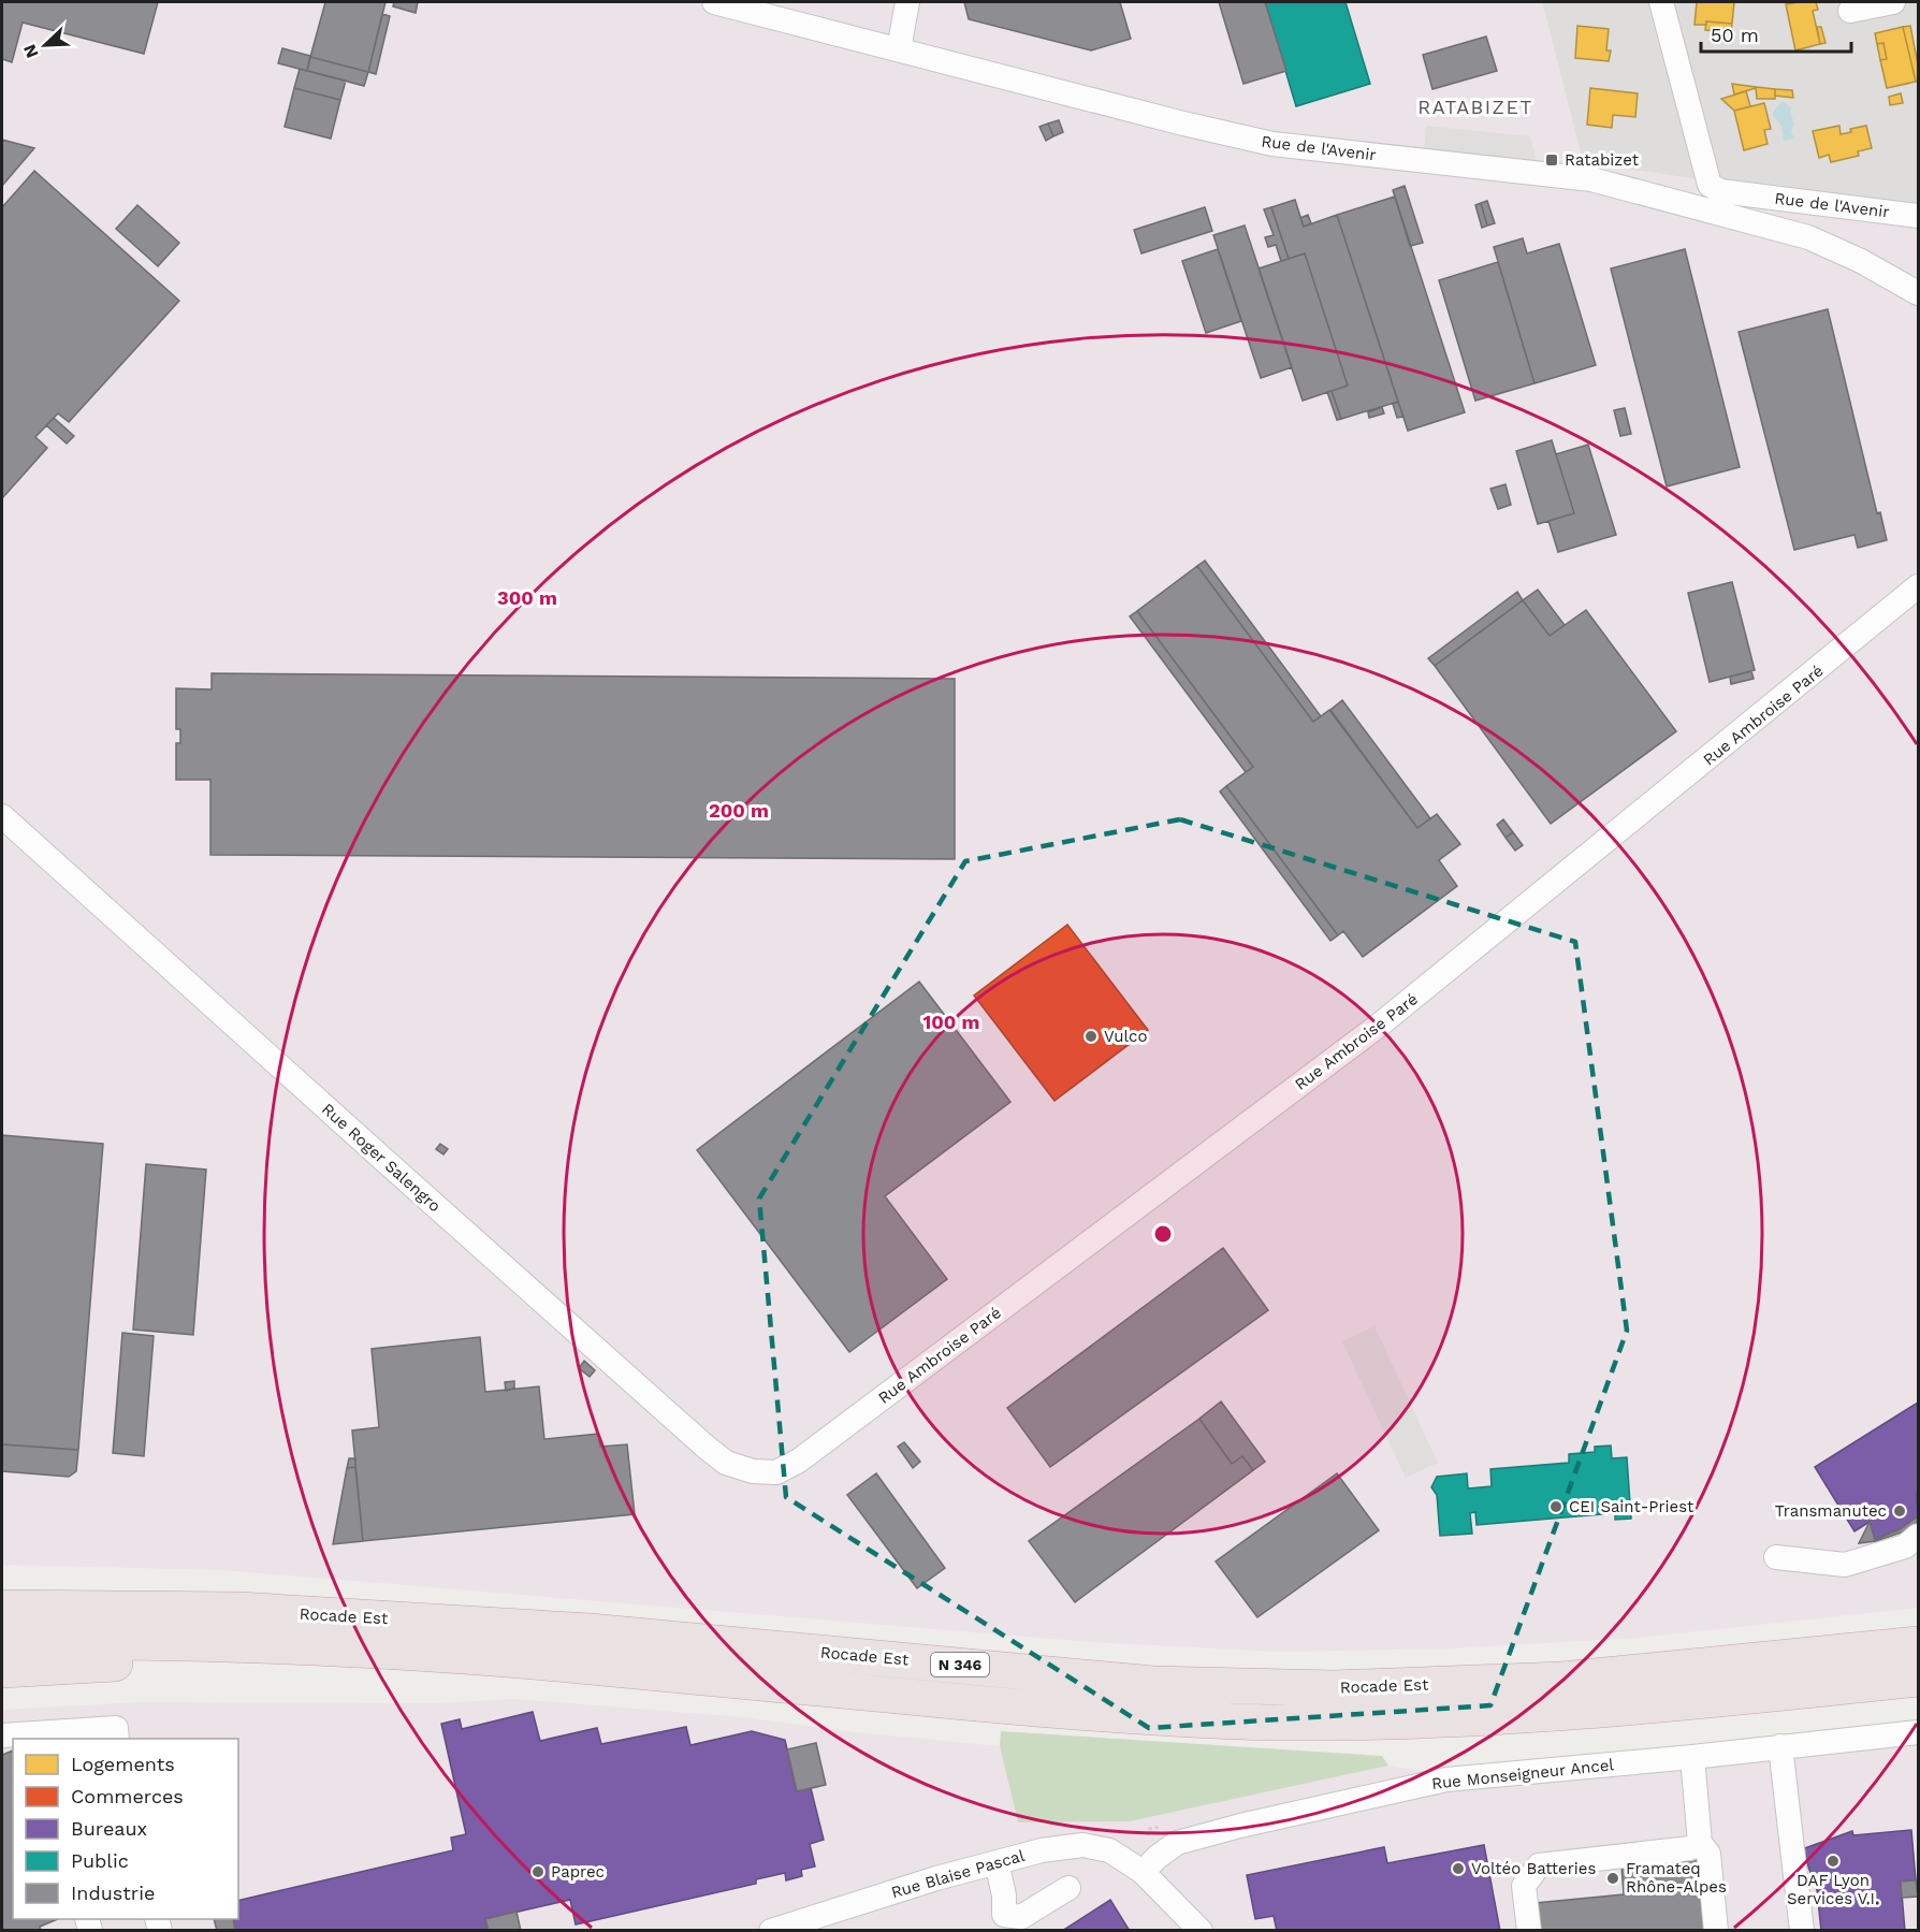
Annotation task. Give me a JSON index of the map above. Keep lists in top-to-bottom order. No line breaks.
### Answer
{"streets":{"highway":["Rocade Est","N 346"],"street":["Rue de l'Avenir","Rue Ambroise Paré","Rue Roger Salengro","Rue Monseigneur Ancel","Rue Blaise Pascal"]},"crossings":[["Rue Ambroise Paré","Rue Roger Salengro"],["Rue Monseigneur Ancel","Rue Blaise Pascal"]],"districts":["RATABIZET"],"places":{"transit":["Ratabizet"],"other":["Vulco","CEI Saint-Priest","Transmanutec","DAF Lyon Services V.I.","Voltéo Batteries","Paprec","Framateq Rhône-Alpes"]},"legend":["Logements","Commerces","Bureaux","Public","Industrie"],"scale_bar":"50 m","north":"bottom left","rings":["300 m","200 m","100 m"]}
